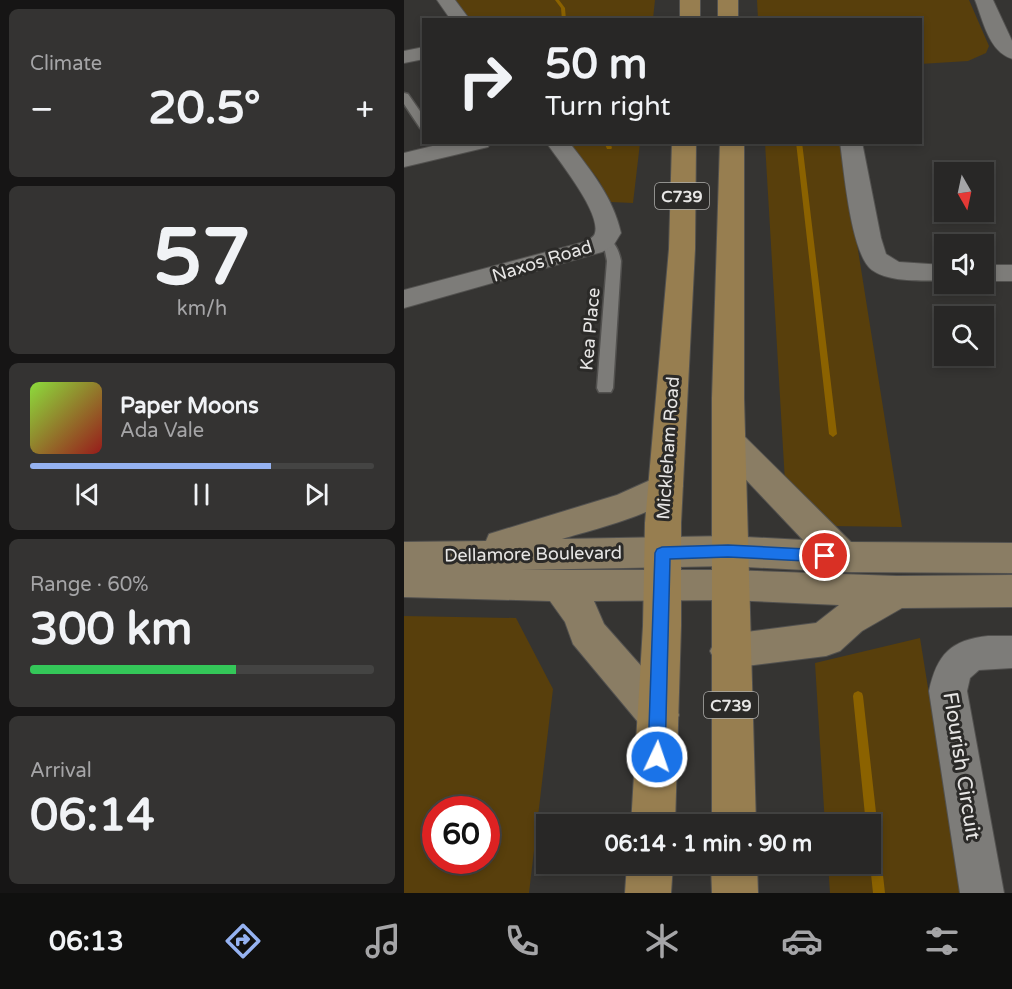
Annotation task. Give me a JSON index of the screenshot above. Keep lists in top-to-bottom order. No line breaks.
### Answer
{"streets":{"main road":["C739","Mickleham Road"],"street":["Naxos Road","Dellamore Boulevard","Flourish Circuit"],"lane":["Kea Place"]},"crossings":[["Naxos Road","Kea Place"],["Mickleham Road","Dellamore Boulevard"]],"north":"bottom","page":{"tile":["Climate",["57","km/h"],["Range · 60%","300 km"],["Arrival","06:14"]],"turn":["50 m","Turn right"],"heat":["−","20.5°","+"],"song":["Paper Moons","Ada Vale"],"limit":"60","trip":"06:14 · 1 min · 90 m","tabs":"06:13"}}
